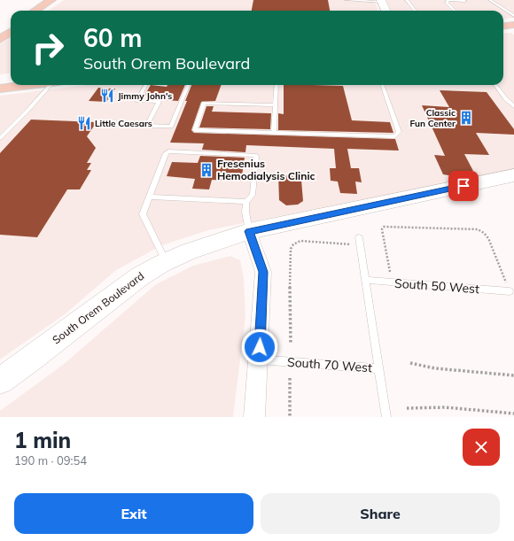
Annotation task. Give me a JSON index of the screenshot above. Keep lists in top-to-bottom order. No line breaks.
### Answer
{"streets":{"street":["South Orem Boulevard"],"lane":["South 50 West","South 70 West"]},"places":{"restaurant":["Jimmy John's","Little Caesars"],"building":["Classic Fun Center","Fresenius Hemodialysis Clinic"]},"page":{"turn":["60 m","South Orem Boulevard"],"heading":["1 min","190 m · 09:54"],"buttons":["Exit","Share"]}}
